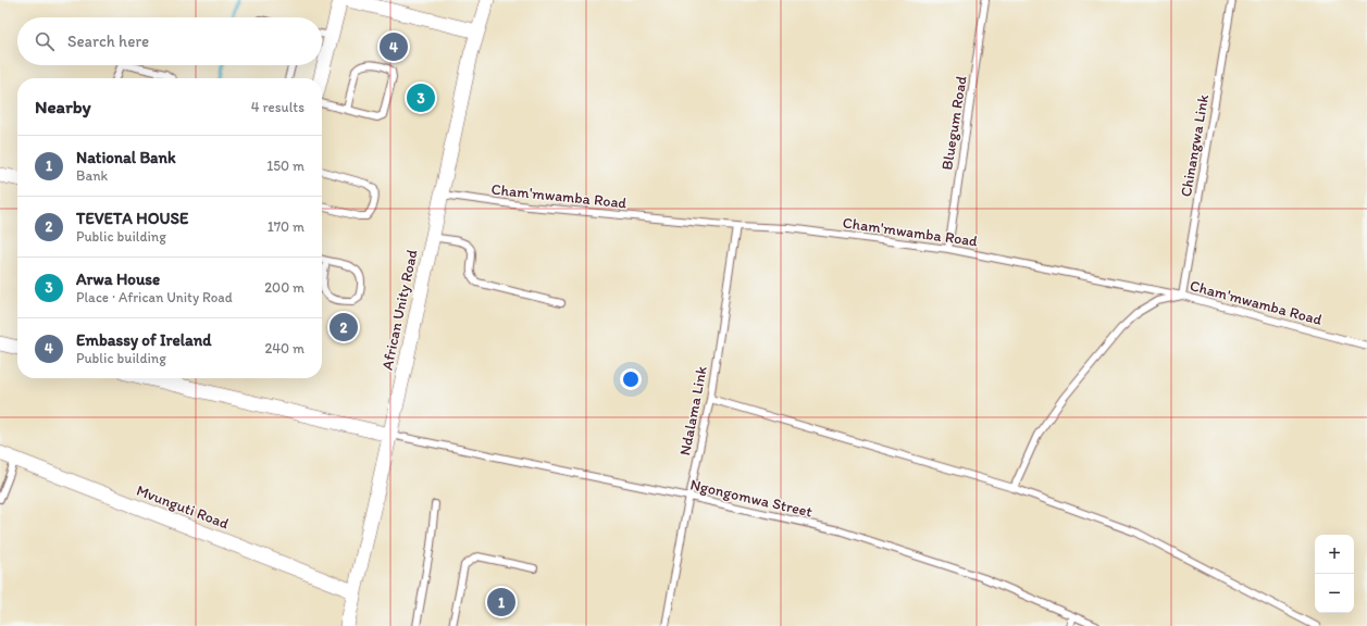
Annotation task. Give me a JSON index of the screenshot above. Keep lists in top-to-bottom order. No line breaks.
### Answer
{"streets":{"street":["African Unity Road","Mvunguti Road"],"lane":["Bluegum Road","Chinangwa Link","Cham'mwamba Road","Ndalama Link","Ngongomwa Street"]},"crossings":[["Bluegum Road","Cham'mwamba Road"],["Chinangwa Link","Cham'mwamba Road"],["Cham'mwamba Road","African Unity Road"],["Cham'mwamba Road","Ndalama Link"],["African Unity Road","Ngongomwa Street"],["African Unity Road","Mvunguti Road"],["Ndalama Link","Ngongomwa Street"]],"page":{"search":"Search here","pins":["4","3","2","1"],"heading":["Nearby","4 results"],"list":[{"mark":"1","name":"National Bank","note":"Bank","value":"150 m"},{"mark":"2","name":"TEVETA HOUSE","note":"Public building","value":"170 m"},{"mark":"3","name":"Arwa House","note":"Place · African Unity Road","value":"200 m"},{"mark":"4","name":"Embassy of Ireland","note":"Public building","value":"240 m"}],"map_buttons":["+","−"]}}
